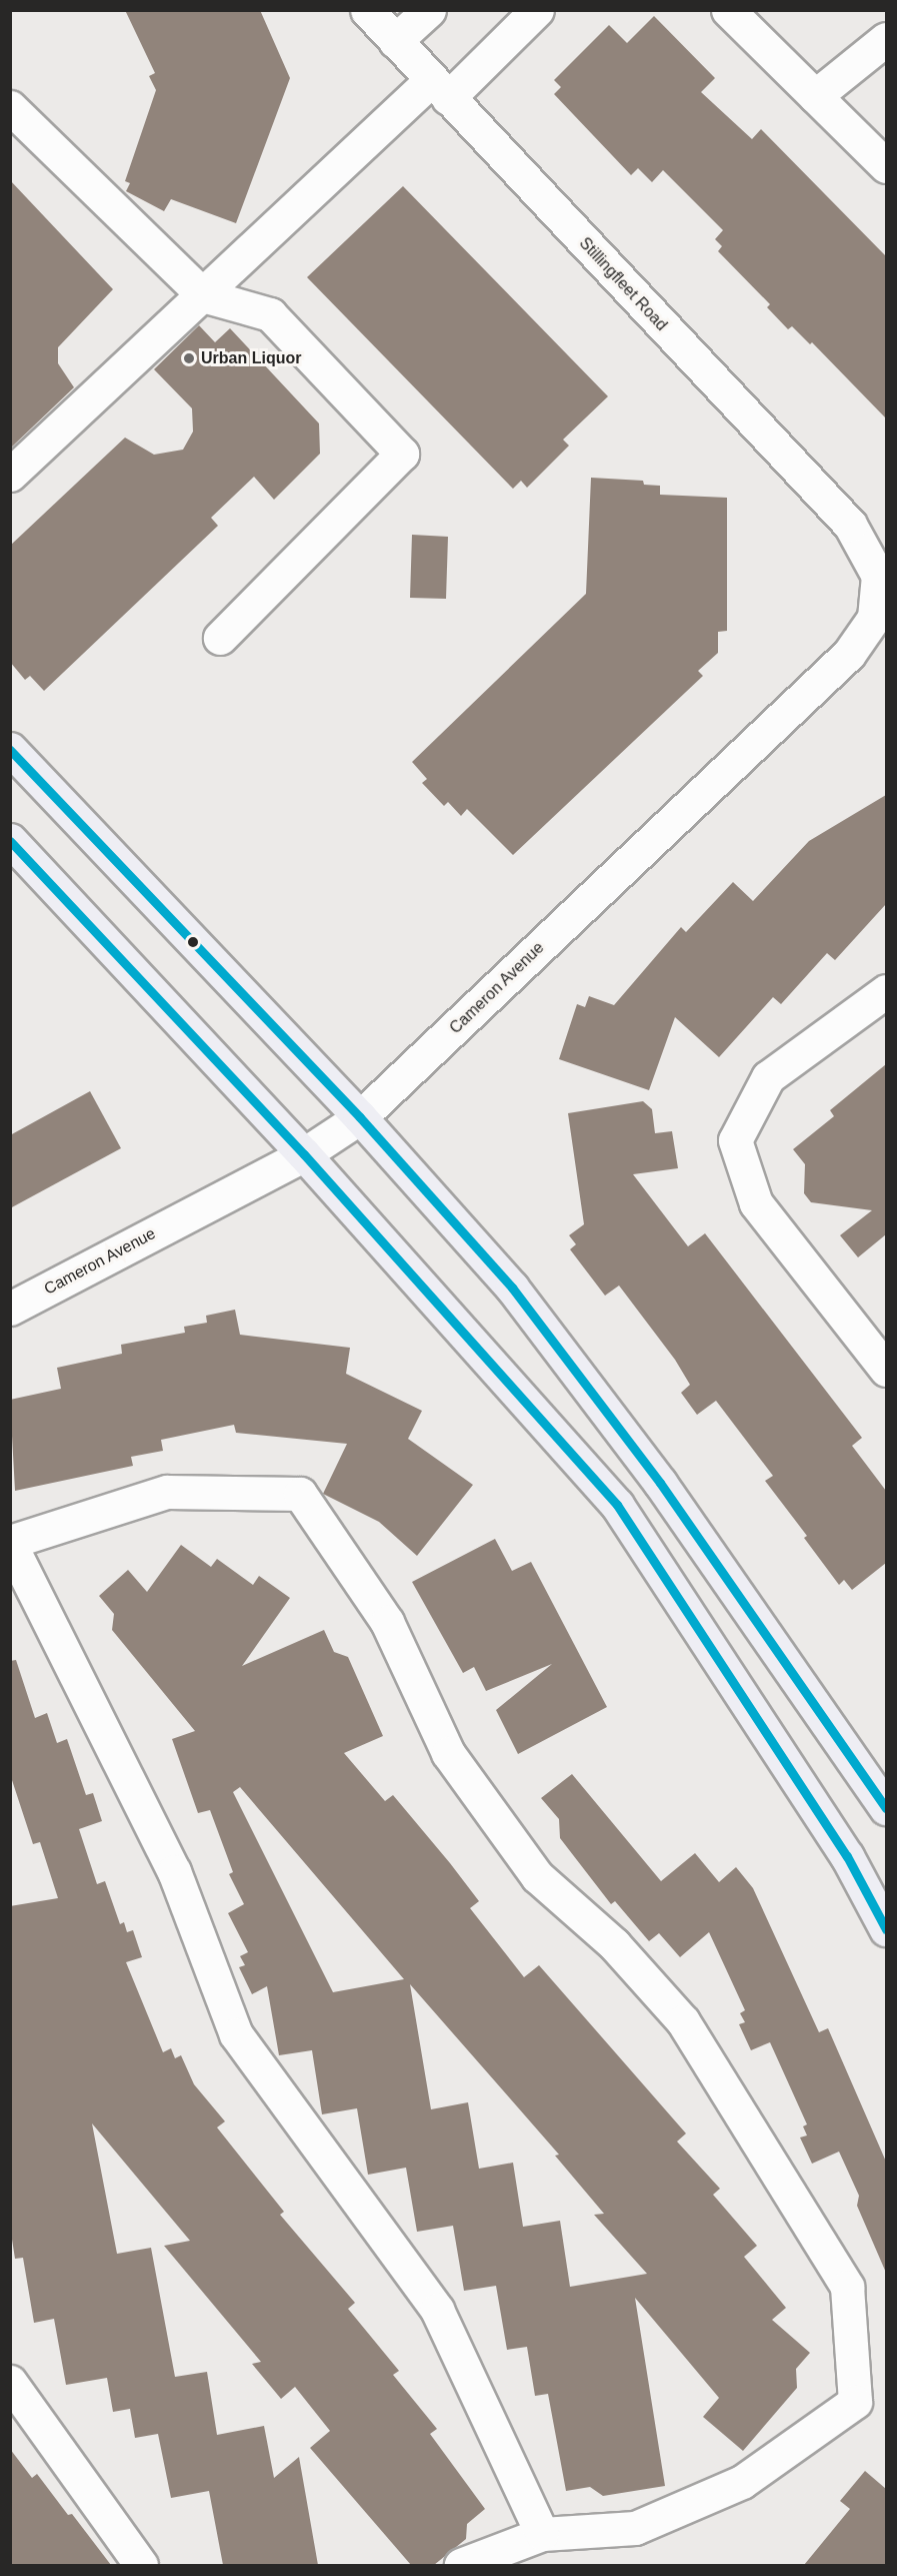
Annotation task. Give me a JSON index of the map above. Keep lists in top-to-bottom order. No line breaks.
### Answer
{"streets":{"street":["Stillingfleet Road","Cameron Avenue"]},"crossings":[["Stillingfleet Road","Cameron Avenue"]],"places":["Urban Liquor"]}
